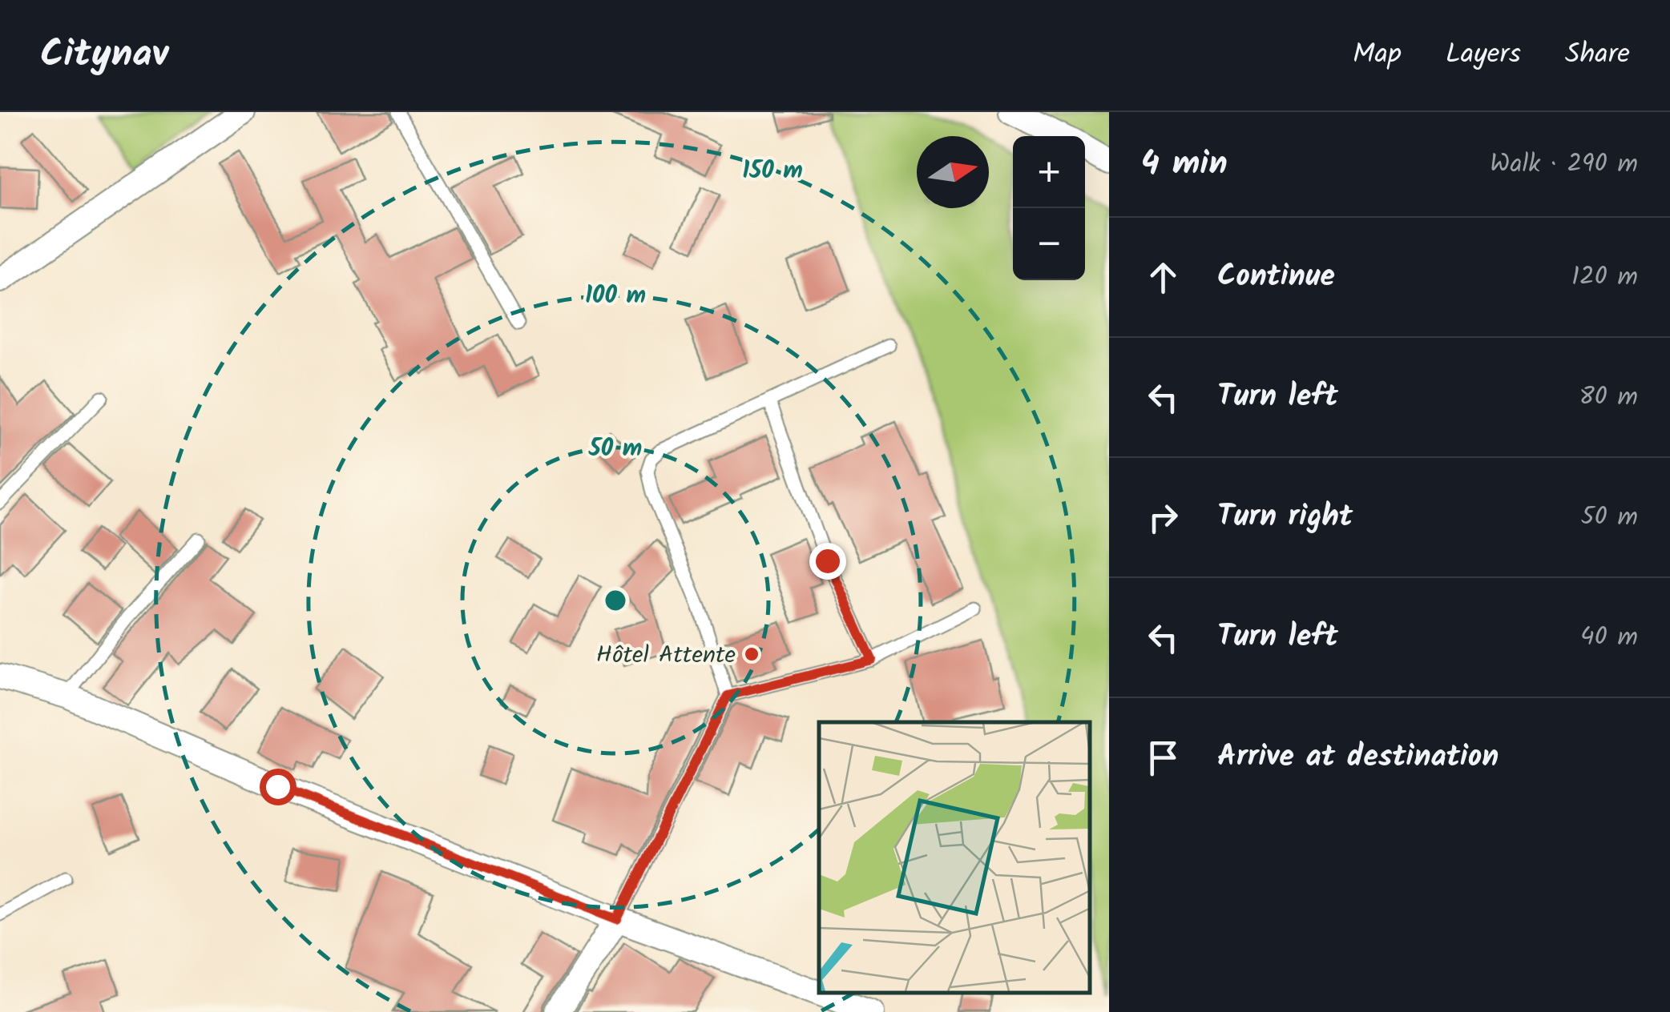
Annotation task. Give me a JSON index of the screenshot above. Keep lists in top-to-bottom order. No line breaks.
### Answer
{"places":["Hôtel Attente"],"north":"right","page":{"header":"Citynav","nav":["Map","Layers","Share"],"heading":["4 min","Walk · 290 m"],"map_buttons":["+","−"],"list":[["Continue","120 m"],["Turn left","80 m"],["Turn right","50 m"],["Turn left","40 m"],"Arrive at destination"]},"rings":["150 m","100 m","50 m"]}
